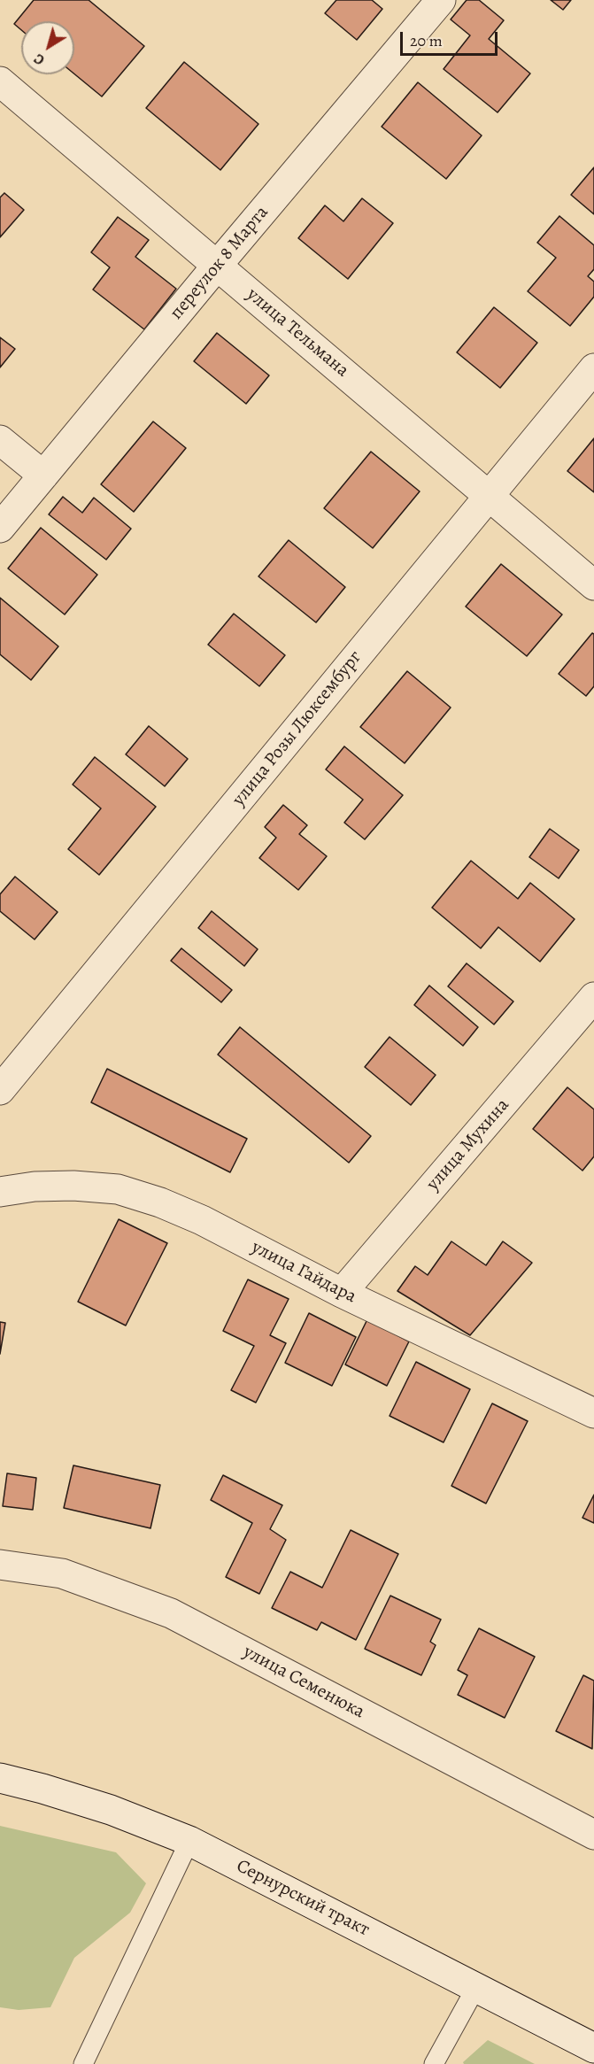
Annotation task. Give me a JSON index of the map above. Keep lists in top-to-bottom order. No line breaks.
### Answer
{"streets":{"street":["переулок 8 Марта","улица Тельмана","улица Розы Люксембург","улица Мухина","улица Гайдара","улица Семенюка","Сернурский тракт"]},"crossings":[["переулок 8 Марта","улица Тельмана"],["улица Тельмана","улица Розы Люксембург"],["улица Мухина","улица Гайдара"]],"scale_bar":"20 m","north":"bottom left"}
